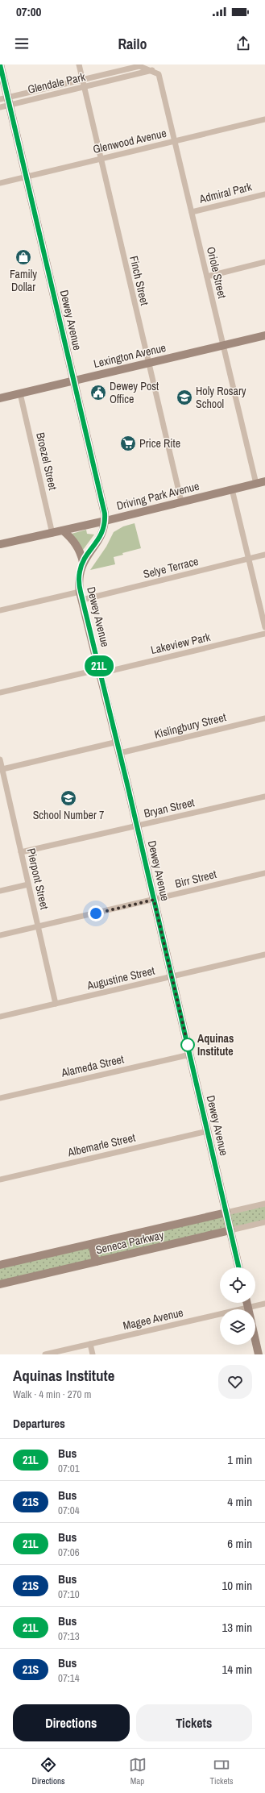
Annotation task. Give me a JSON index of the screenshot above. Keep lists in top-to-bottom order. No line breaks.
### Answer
{"streets":{"street":["Glendale Park","Glenwood Avenue","Admiral Park","Oriole Street","Finch Street","Dewey Avenue","Lexington Avenue","Broezel Street","Driving Park Avenue","Selye Terrace","Lakeview Park","Kislingbury Street","Bryan Street","Pierpont Street","Birr Street","Augustine Street","Alameda Street","Albemarle Street","Seneca Parkway","Magee Avenue"]},"crossings":[["Glendale Park","Oriole Street"],["Glendale Park","Finch Street"],["Glendale Park","Dewey Avenue"],["Glenwood Avenue","Oriole Street"],["Glenwood Avenue","Finch Street"],["Glenwood Avenue","Dewey Avenue"],["Admiral Park","Oriole Street"],["Oriole Street","Lexington Avenue"],["Oriole Street","Driving Park Avenue"],["Finch Street","Lexington Avenue"],["Finch Street","Driving Park Avenue"],["Dewey Avenue","Lexington Avenue"],["Dewey Avenue","Driving Park Avenue"],["Dewey Avenue","Selye Terrace"],["Dewey Avenue","Lakeview Park"],["Dewey Avenue","Kislingbury Street"],["Dewey Avenue","Bryan Street"],["Dewey Avenue","Birr Street"],["Dewey Avenue","Augustine Street"],["Dewey Avenue","Alameda Street"],["Dewey Avenue","Albemarle Street"],["Dewey Avenue","Seneca Parkway"],["Lexington Avenue","Broezel Street"],["Broezel Street","Driving Park Avenue"],["Bryan Street","Pierpont Street"],["Pierpont Street","Birr Street"],["Pierpont Street","Augustine Street"]],"places":{"shop":["Family Dollar"],"public building":["Dewey Post Office"],"school or university":["Holy Rosary School","School Number 7"],"supermarket":["Price Rite"],"other":["Aquinas Institute"]},"lines":["bus line 21L"],"page":{"status":"07:00","header":"Railo","on_map":"21L","heading":[["Aquinas Institute","Walk · 4 min · 270 m"],"Departures"],"list":[{"mark":"21L","name":"Bus","note":"07:01","value":"1 min"},{"mark":"21S","name":"Bus","note":"07:04","value":"4 min"},{"mark":"21L","name":"Bus","note":"07:06","value":"6 min"},{"mark":"21S","name":"Bus","note":"07:10","value":"10 min"},{"mark":"21L","name":"Bus","note":"07:13","value":"13 min"},{"mark":"21S","name":"Bus","note":"07:14","value":"14 min"}],"buttons":["Directions","Tickets"],"tabs":["Directions","Map","Tickets"]}}
